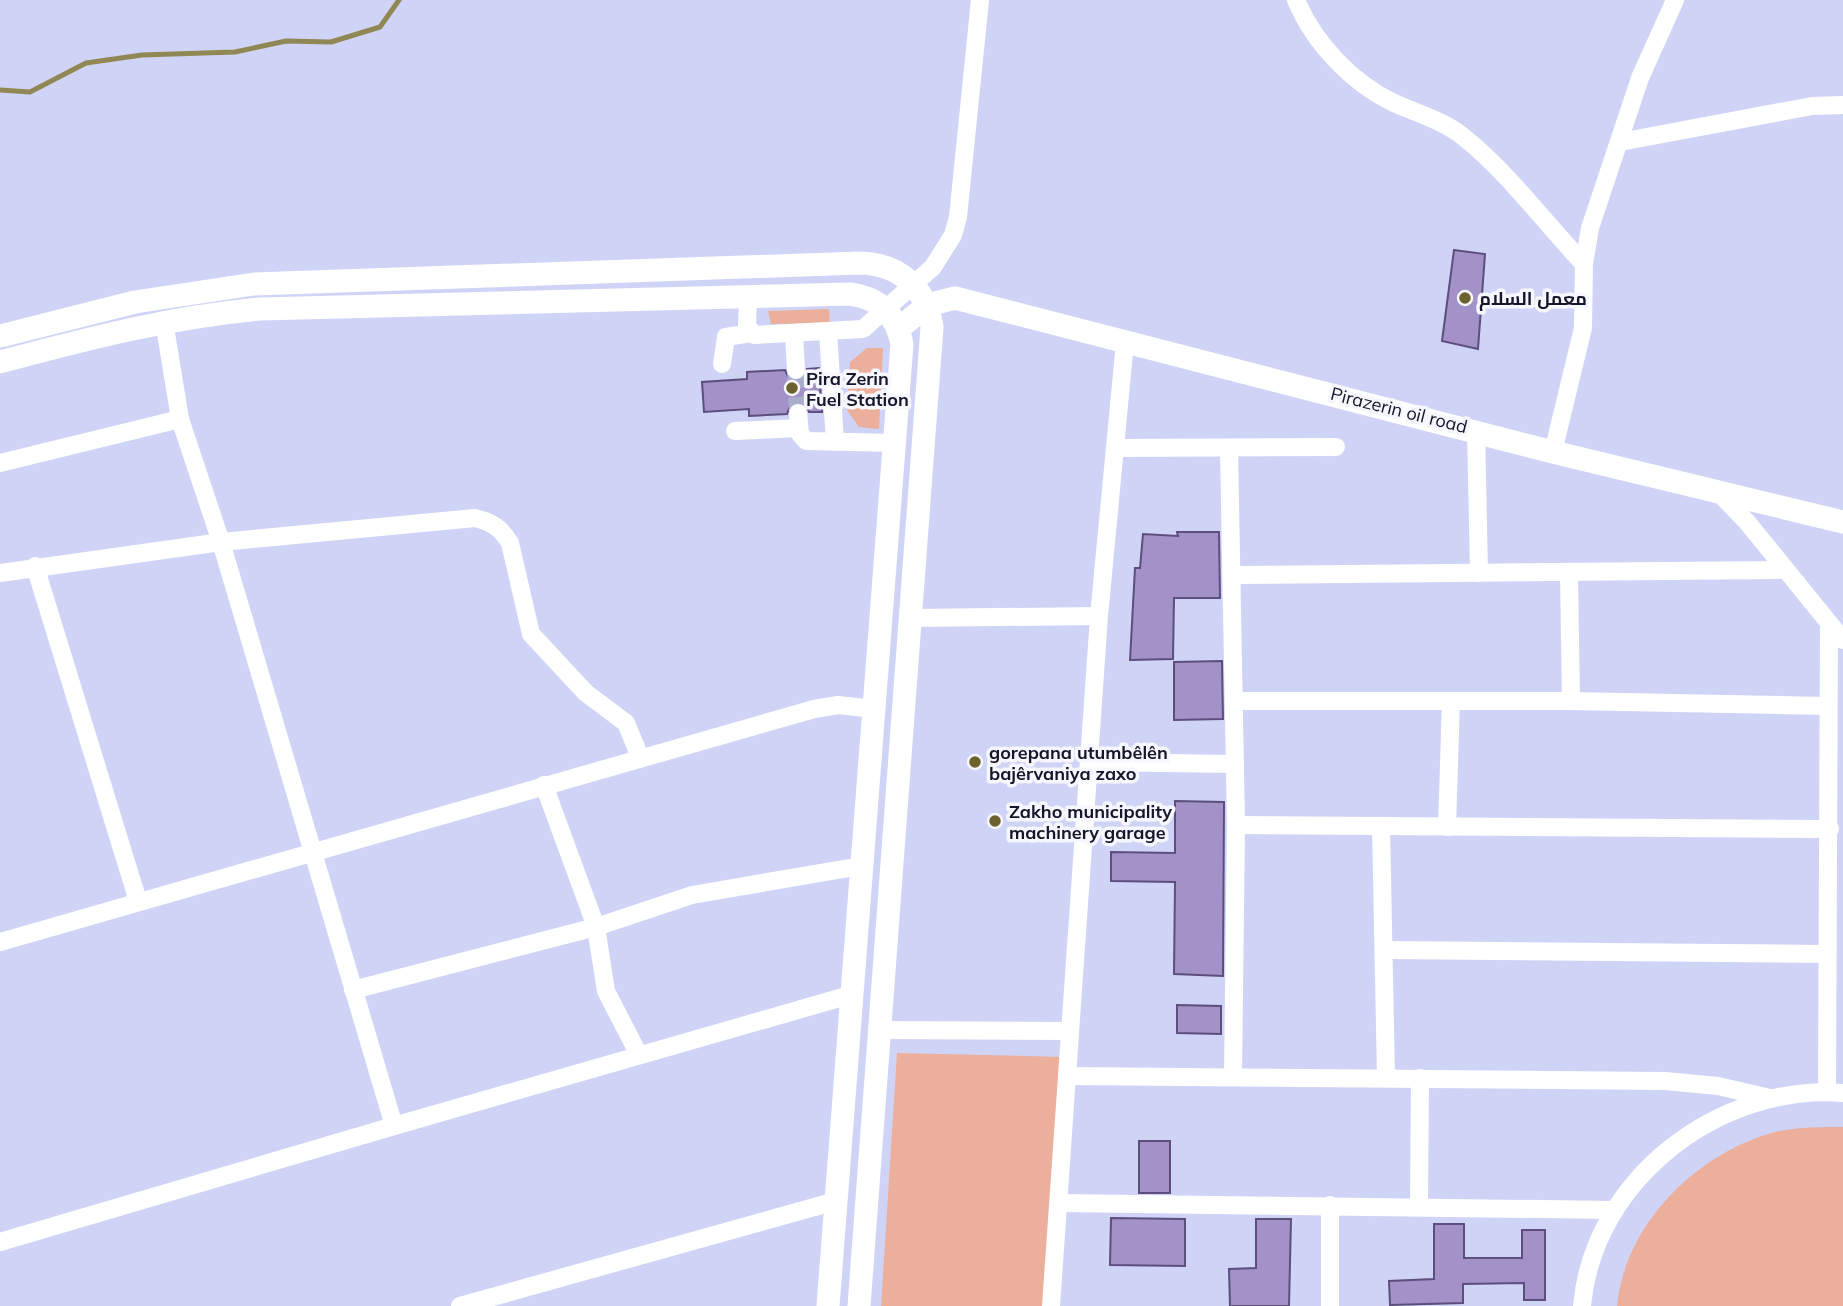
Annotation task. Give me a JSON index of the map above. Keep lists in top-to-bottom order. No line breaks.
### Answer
{"streets":{"main road":["Pirazerin oil road"]},"places":["معمل السلام","Pira Zerin Fuel Station","gorepana utumbêlên bajêrvaniya zaxo","Zakho municipality machinery garage"]}
